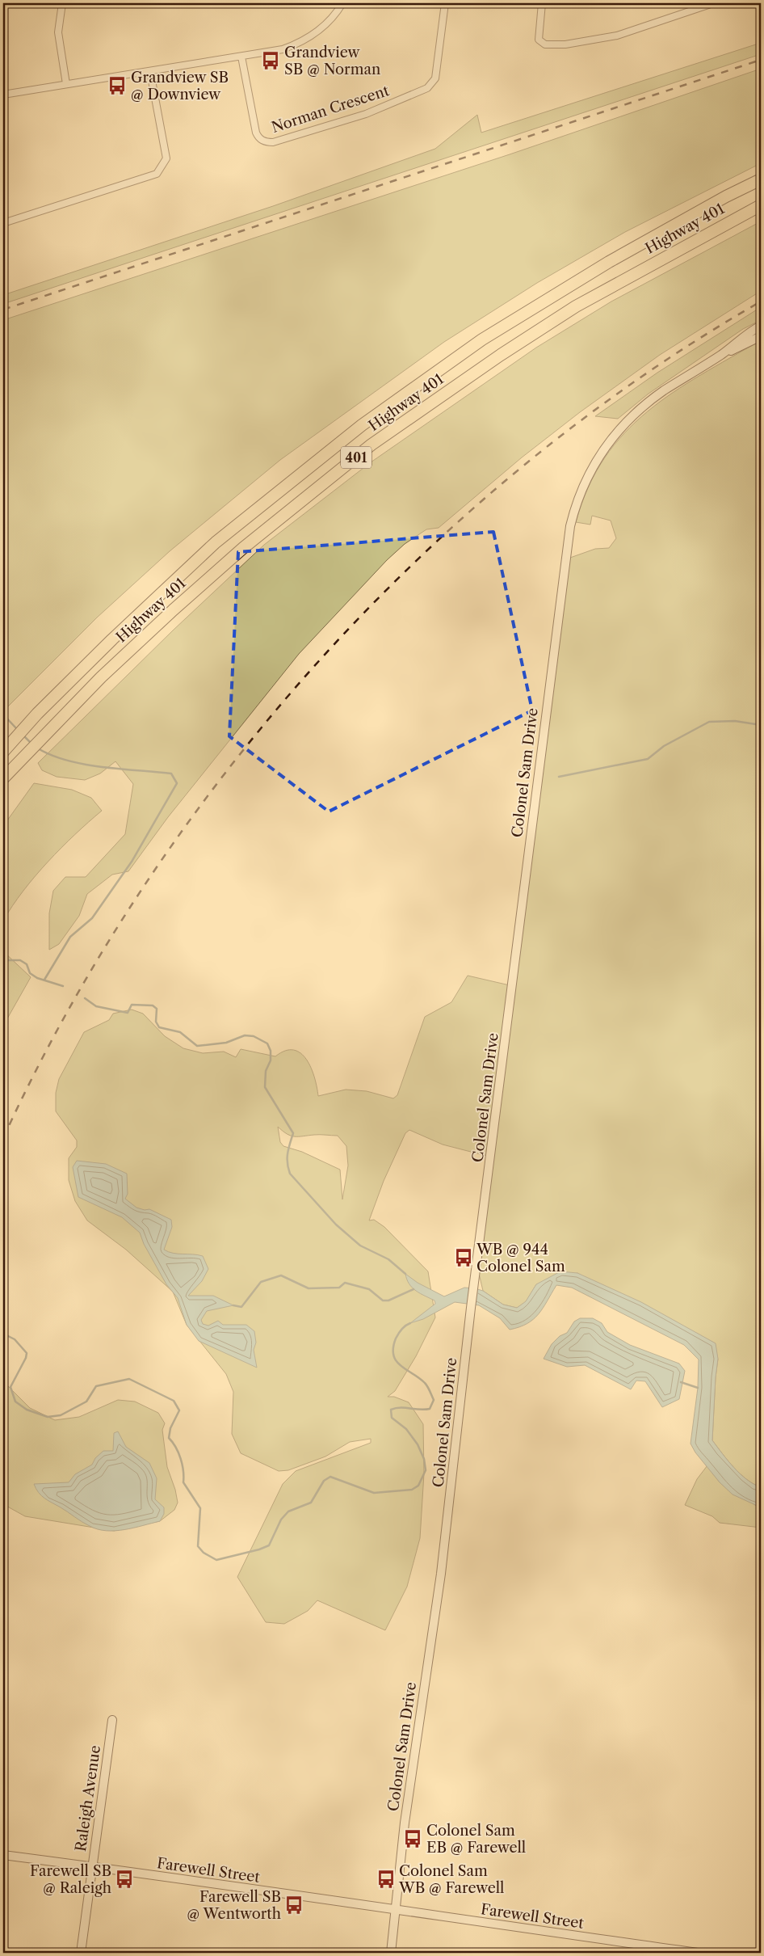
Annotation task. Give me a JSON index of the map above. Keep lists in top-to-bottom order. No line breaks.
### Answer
{"streets":{"highway":["Highway 401","401"],"street":["Norman Crescent","Colonel Sam Drive","Raleigh Avenue","Farewell Street"]},"crossings":[["Colonel Sam Drive","Farewell Street"],["Raleigh Avenue","Farewell Street"]],"places":{"bus stop":["Grandview SB @ Norman","Grandview SB @ Downview","WB @ 944 Colonel Sam","Colonel Sam EB @ Farewell","Farewell SB @ Raleigh","Colonel Sam WB @ Farewell","Farewell SB @ Wentworth"]}}
